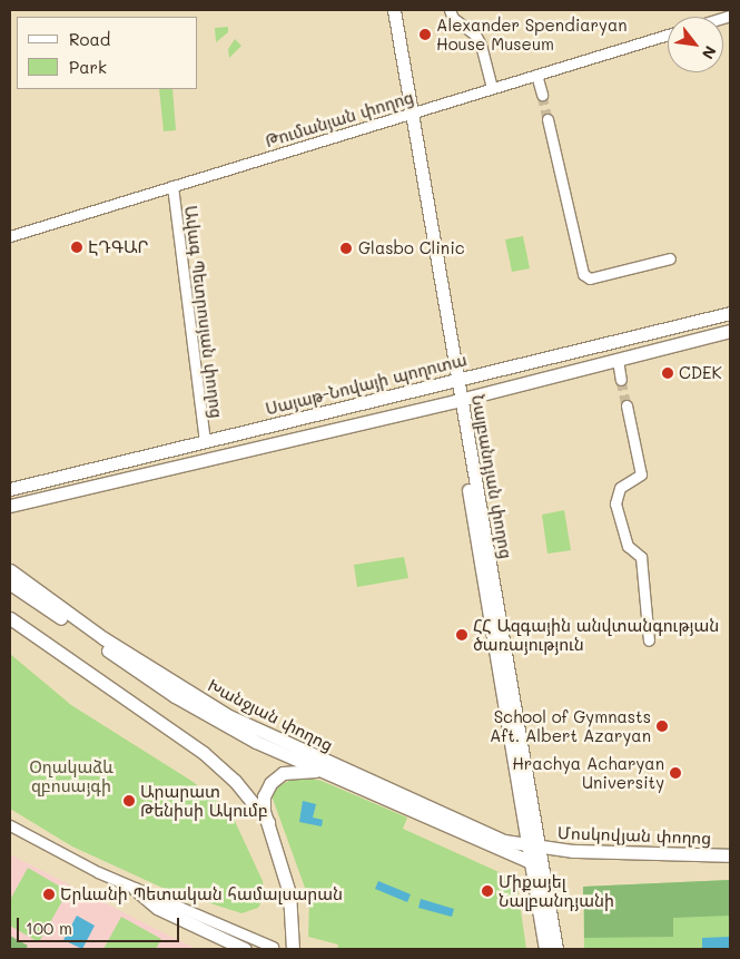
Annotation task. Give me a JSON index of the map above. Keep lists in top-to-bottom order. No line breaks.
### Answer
{"streets":{"main road":["Սայաթ-Նովայի պողոտա","Նալբանդյան փողոց","Խանջյան փողոց","Մոսկովյան փողոց"],"street":["Թումանյան փողոց","Ավագ Պետրոսյան փողոց"]},"crossings":[["Թումանյան փողոց","Ավագ Պետրոսյան փողոց"],["Թումանյան փողոց","Նալբանդյան փողոց"],["Ավագ Պետրոսյան փողոց","Սայաթ-Նովայի պողոտա"],["Սայաթ-Նովայի պողոտա","Նալբանդյան փողոց"],["Նալբանդյան փողոց","Խանջյան փողոց"],["Նալբանդյան փողոց","Մոսկովյան փողոց"],["Խանջյան փողոց","Մոսկովյան փողոց"]],"parks":["Օղակաձև զբոսայգի"],"places":["Alexander Spendiaryan House Museum","ԷԴԳԱՐ","Glasbo Clinic","CDEK","ՀՀ Ազգային անվտանգության ծառայություն","School of Gymnasts Aft. Albert Azaryan","Hrachya Acharyan University","Արարատ Թենիսի Ակումբ","Միքայել Նալբանդյանի","Երևանի Պետական համալսարան"],"legend":["Road","Park"],"scale_bar":"100 m","north":"bottom right"}
